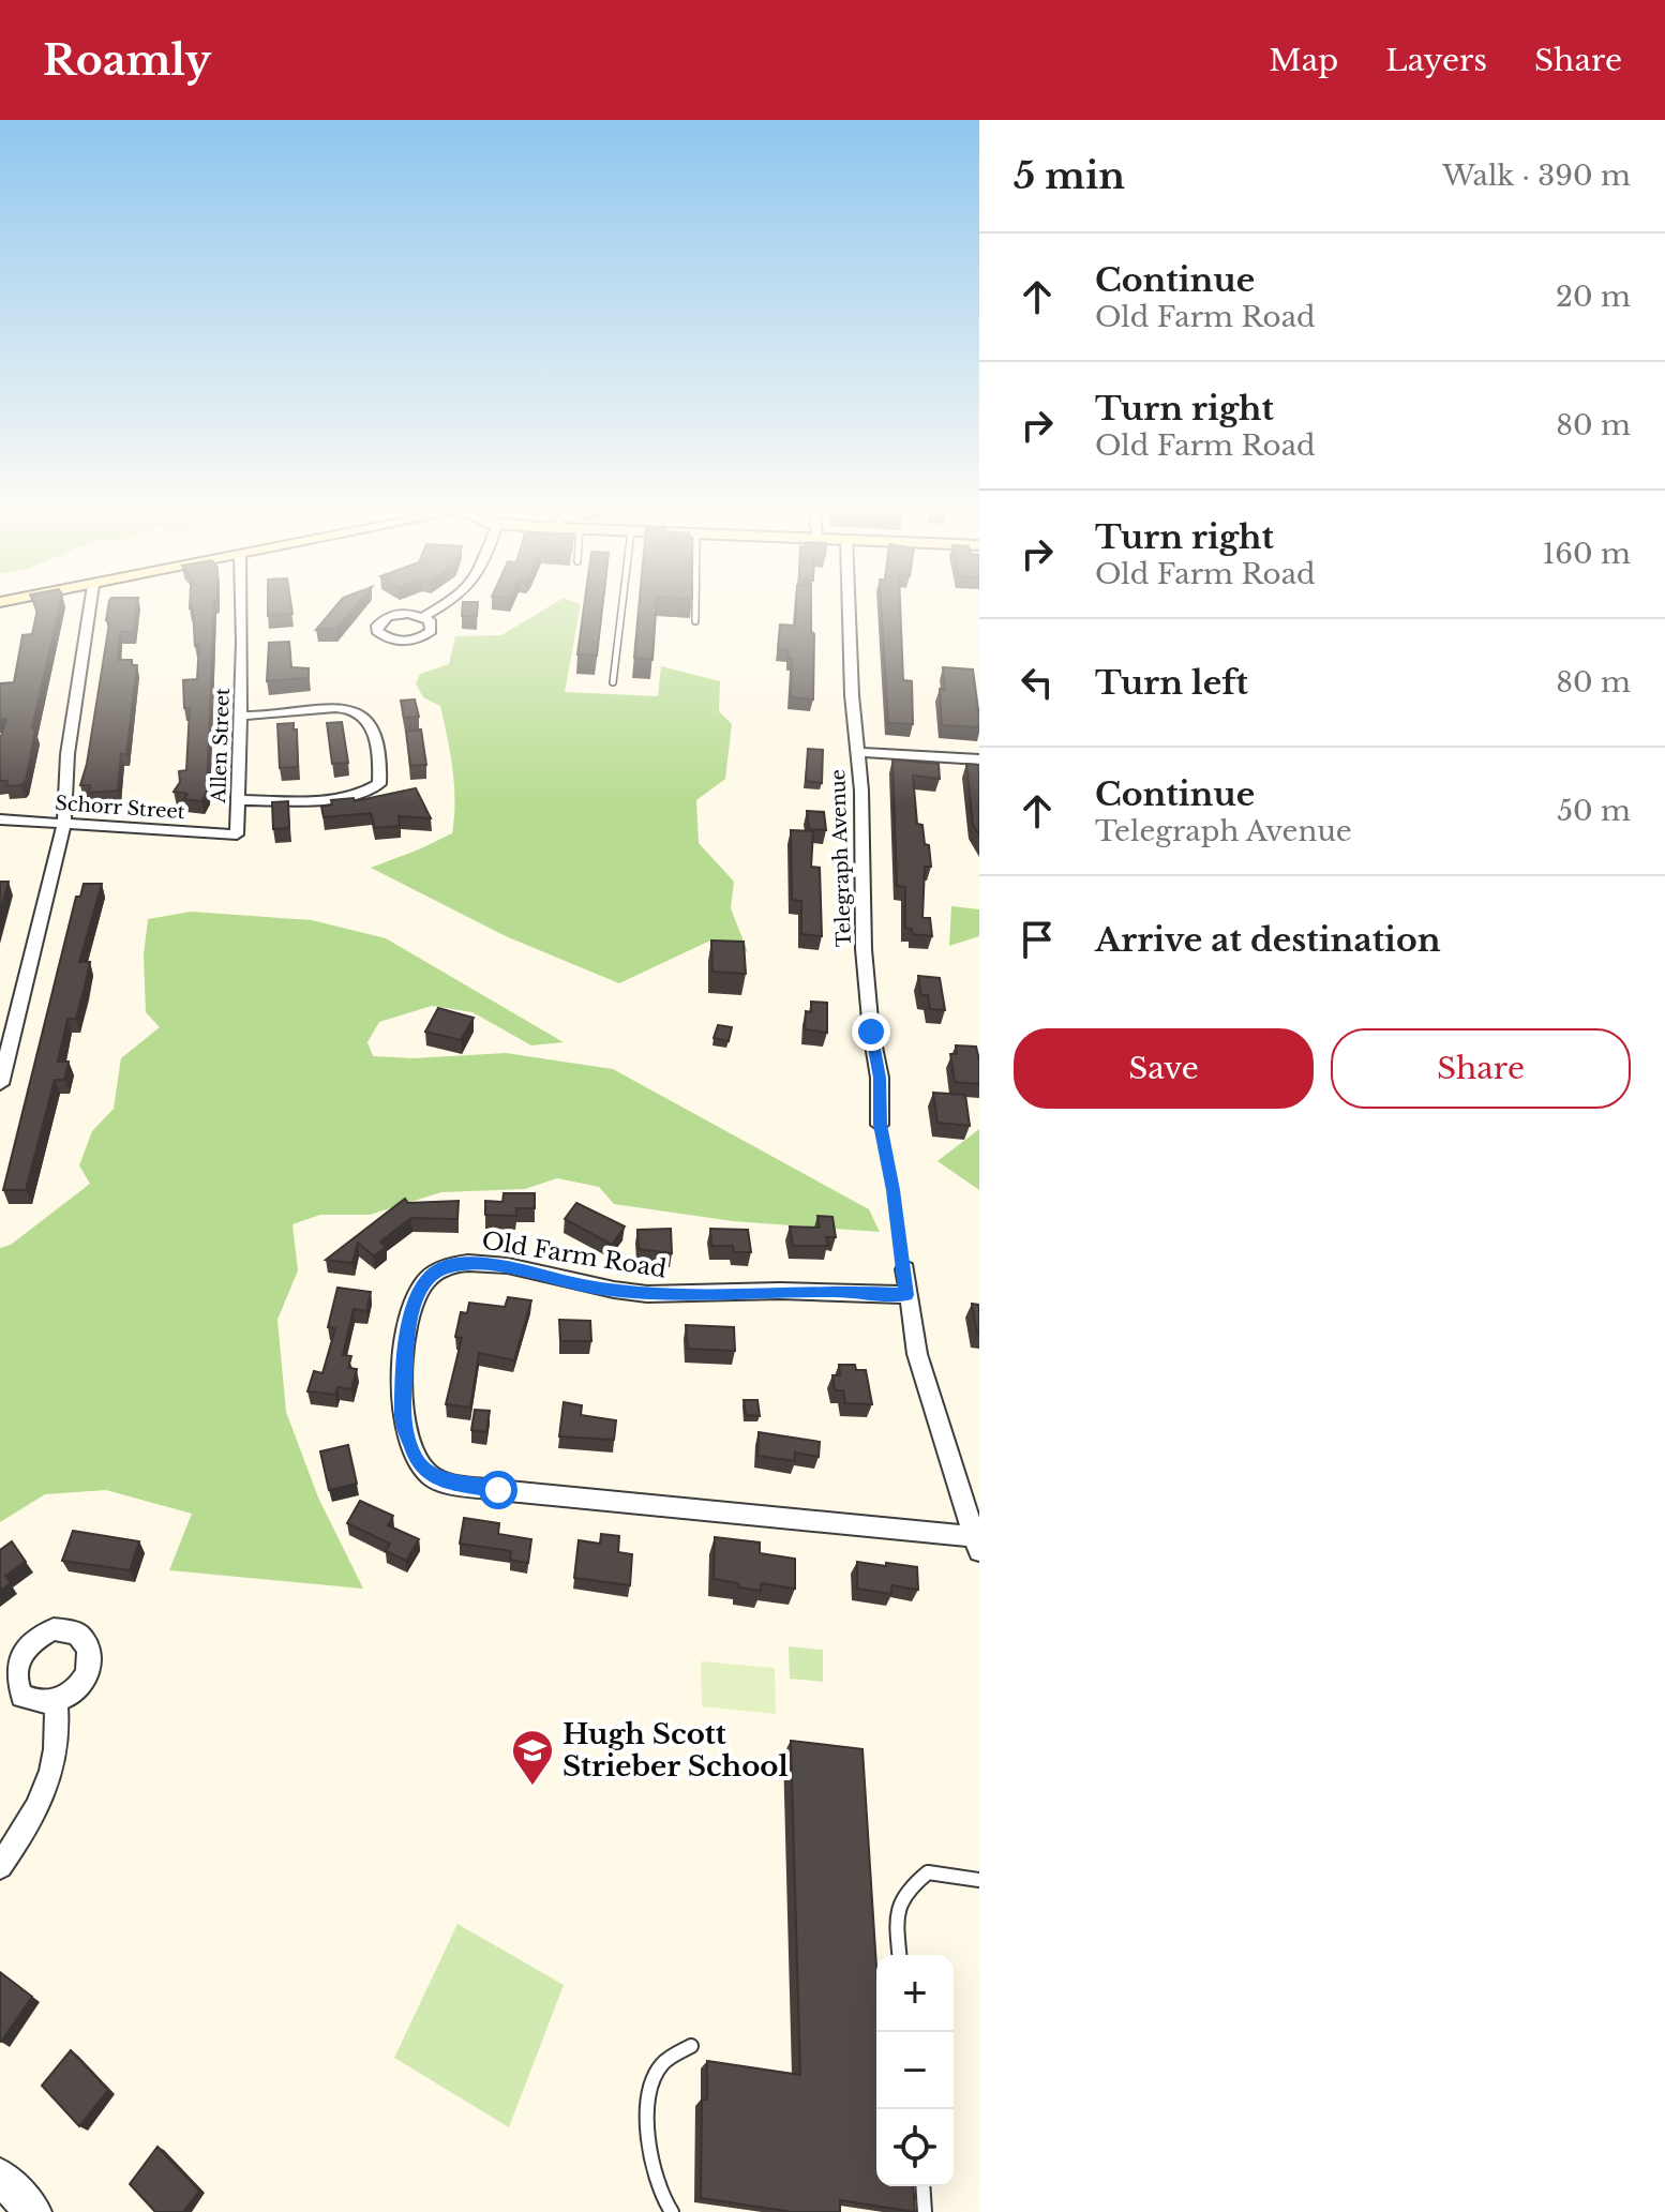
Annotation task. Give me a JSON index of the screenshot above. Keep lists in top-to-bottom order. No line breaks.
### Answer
{"streets":{"street":["Allen Street","Schorr Street","Telegraph Avenue","Old Farm Road"]},"crossings":[["Allen Street","Schorr Street"]],"places":{"school or university":["Hugh Scott Strieber School"]},"page":{"header":"Roamly","nav":["Map","Layers","Share"],"heading":["5 min","Walk · 390 m"],"list":[["Continue","Old Farm Road","20 m"],["Turn right","Old Farm Road","80 m"],["Turn right","Old Farm Road","160 m"],["Turn left","80 m"],["Continue","Telegraph Avenue","50 m"],"Arrive at destination"],"buttons":["Save","Share"],"map_buttons":["+","−"]}}
